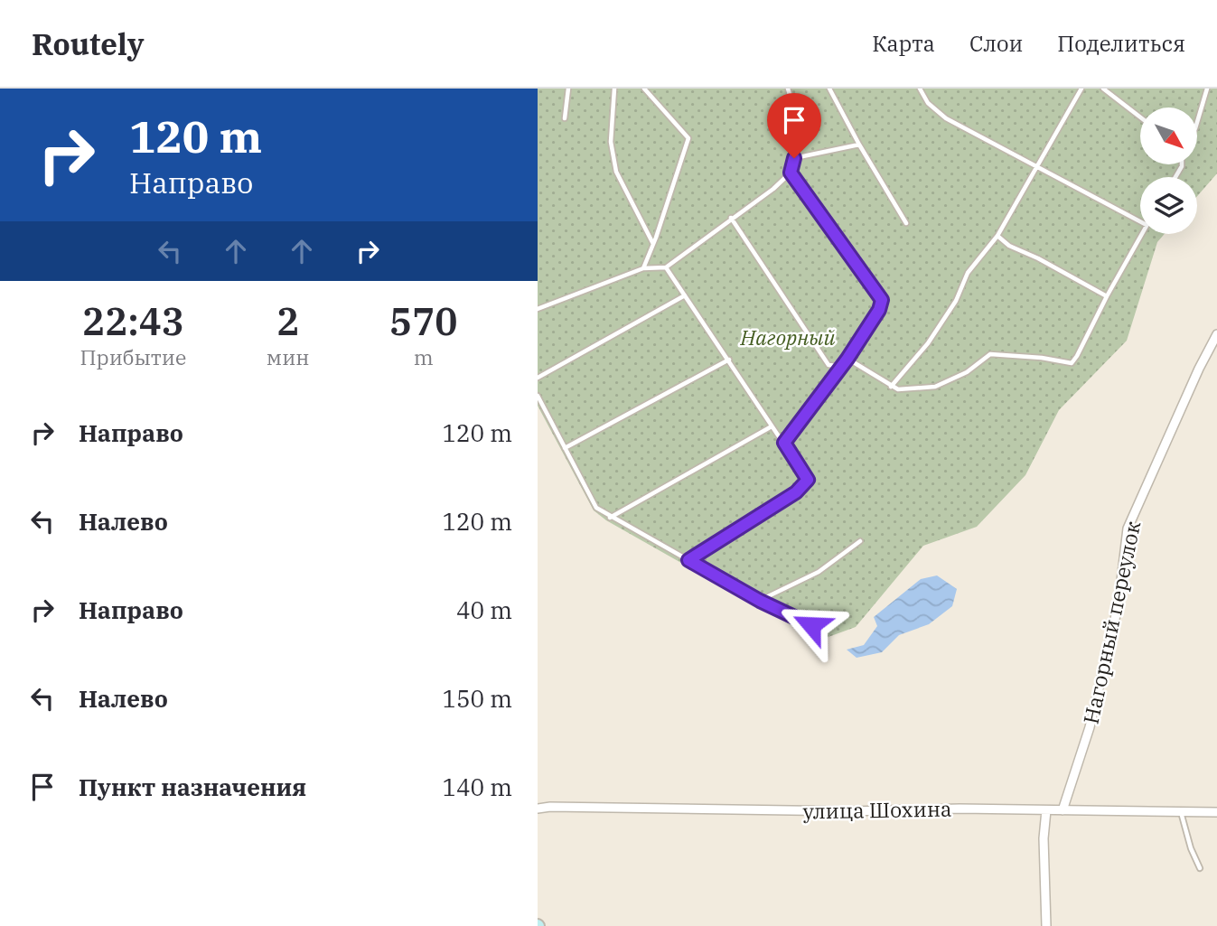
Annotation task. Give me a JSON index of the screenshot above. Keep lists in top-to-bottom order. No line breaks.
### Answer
{"streets":{"street":["Нагорный переулок","улица Шохина"]},"crossings":[["Нагорный переулок","улица Шохина"]],"parks":["Нагорный"],"north":"bottom right","page":{"header":"Routely","nav":["Карта","Слои","Поделиться"],"turn":["120 m","Направо"],"eta":["22:43","Прибытие","2","мин","570","m"],"list":[{"name":"Направо","value":"120 m"},{"name":"Налево","value":"120 m"},{"name":"Направо","value":"40 m"},{"name":"Налево","value":"150 m"},{"name":"Пункт назначения","value":"140 m"}]}}
